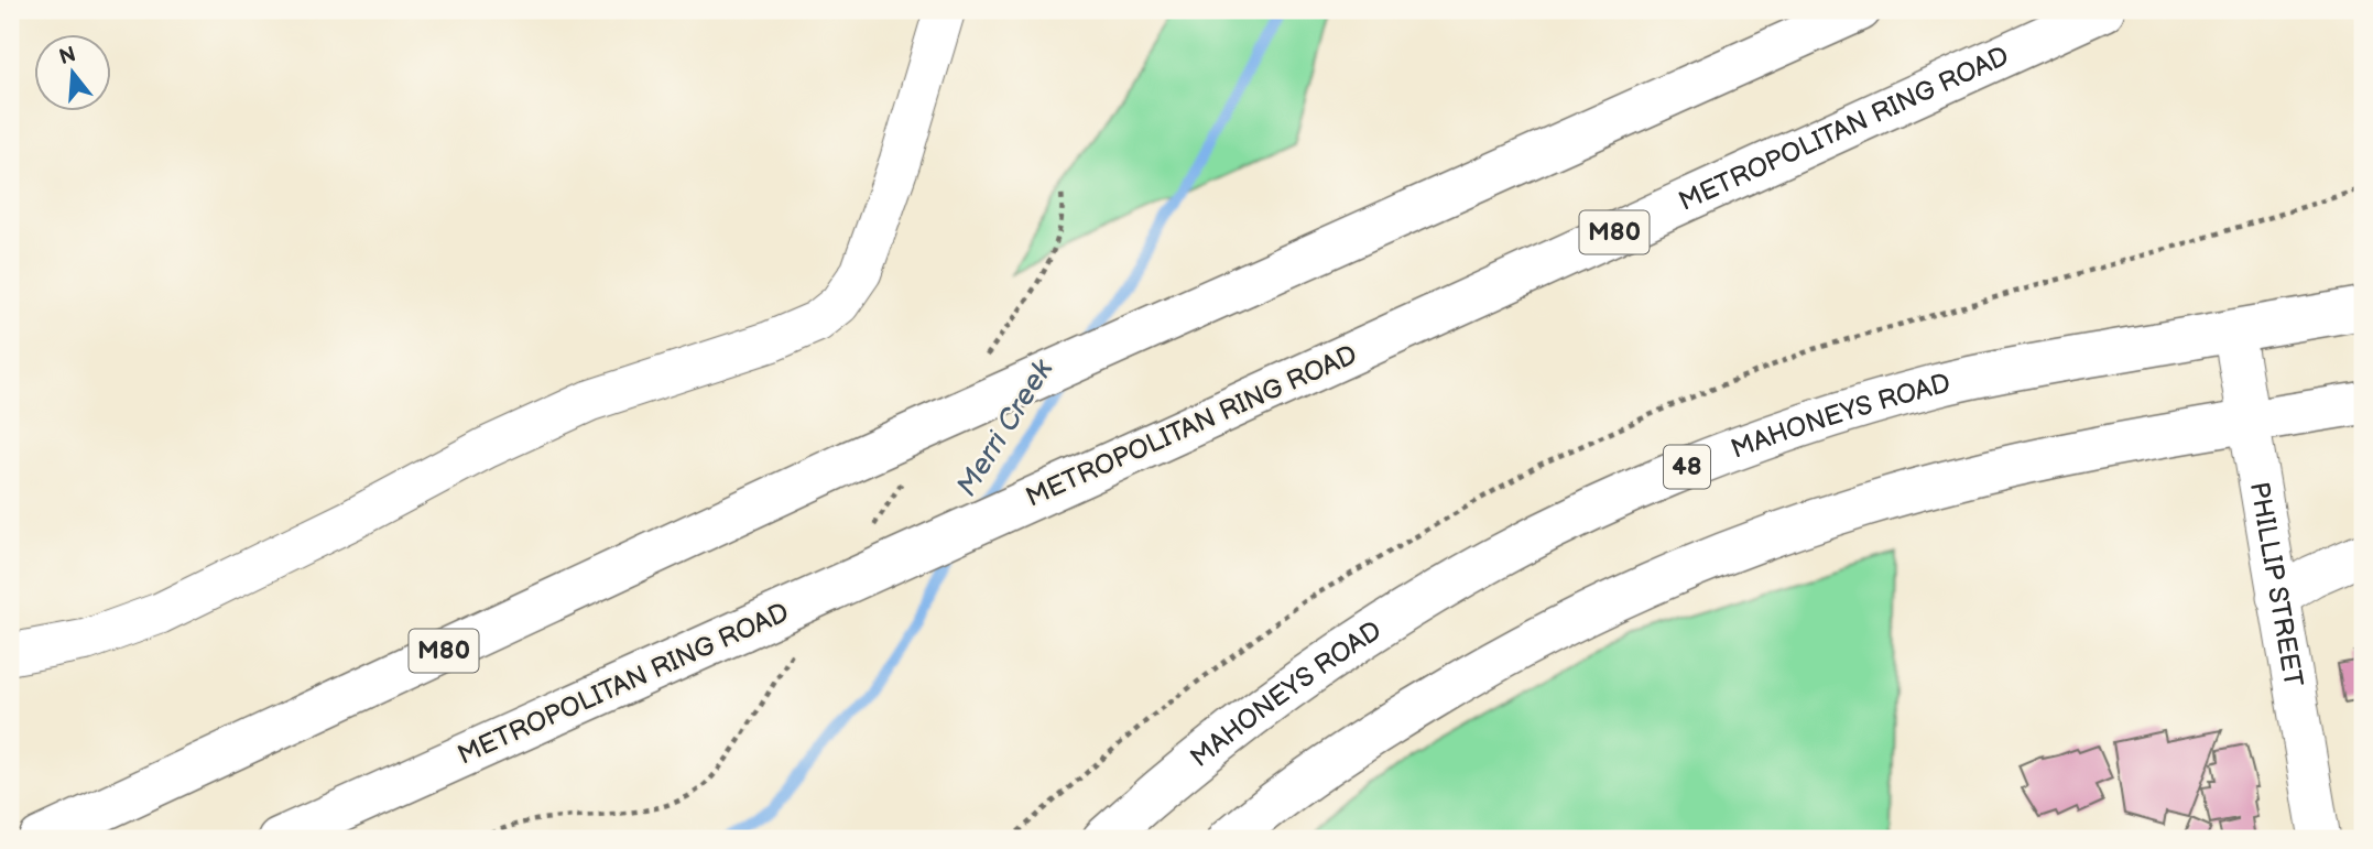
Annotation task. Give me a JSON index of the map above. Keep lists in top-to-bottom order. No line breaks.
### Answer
{"streets":{"main road":["METROPOLITAN RING ROAD","M80","MAHONEYS ROAD","48"],"street":["PHILLIP STREET"]},"crossings":[["MAHONEYS ROAD","PHILLIP STREET"]],"water":["Merri Creek"],"north":"top"}
